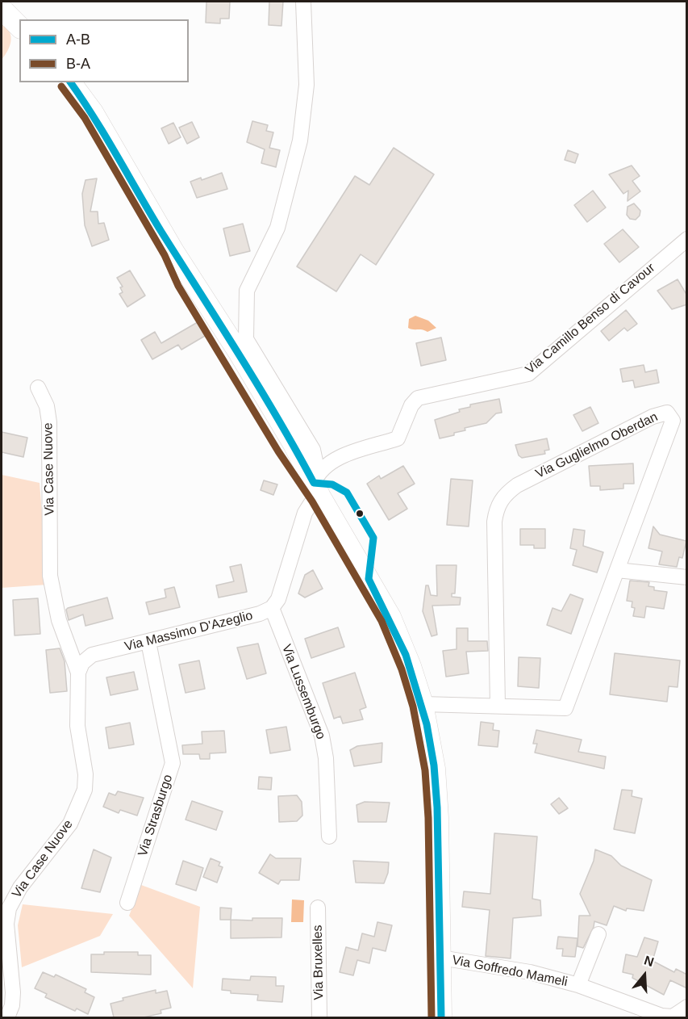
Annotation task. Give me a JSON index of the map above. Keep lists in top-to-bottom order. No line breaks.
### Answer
{"streets":{"street":["Via Camillo Benso di Cavour","Via Guglielmo Oberdan","Via Case Nuove","Via Massimo D'Azeglio","Via Lussemburgo","Via Strasburgo","Via Bruxelles","Via Goffredo Mameli"]},"crossings":[["Via Case Nuove","Via Massimo D'Azeglio"],["Via Massimo D'Azeglio","Via Lussemburgo"],["Via Massimo D'Azeglio","Via Strasburgo"]],"lines":["transit line A-B","transit line B-A"],"legend":["A-B","B-A"],"north":"top"}
